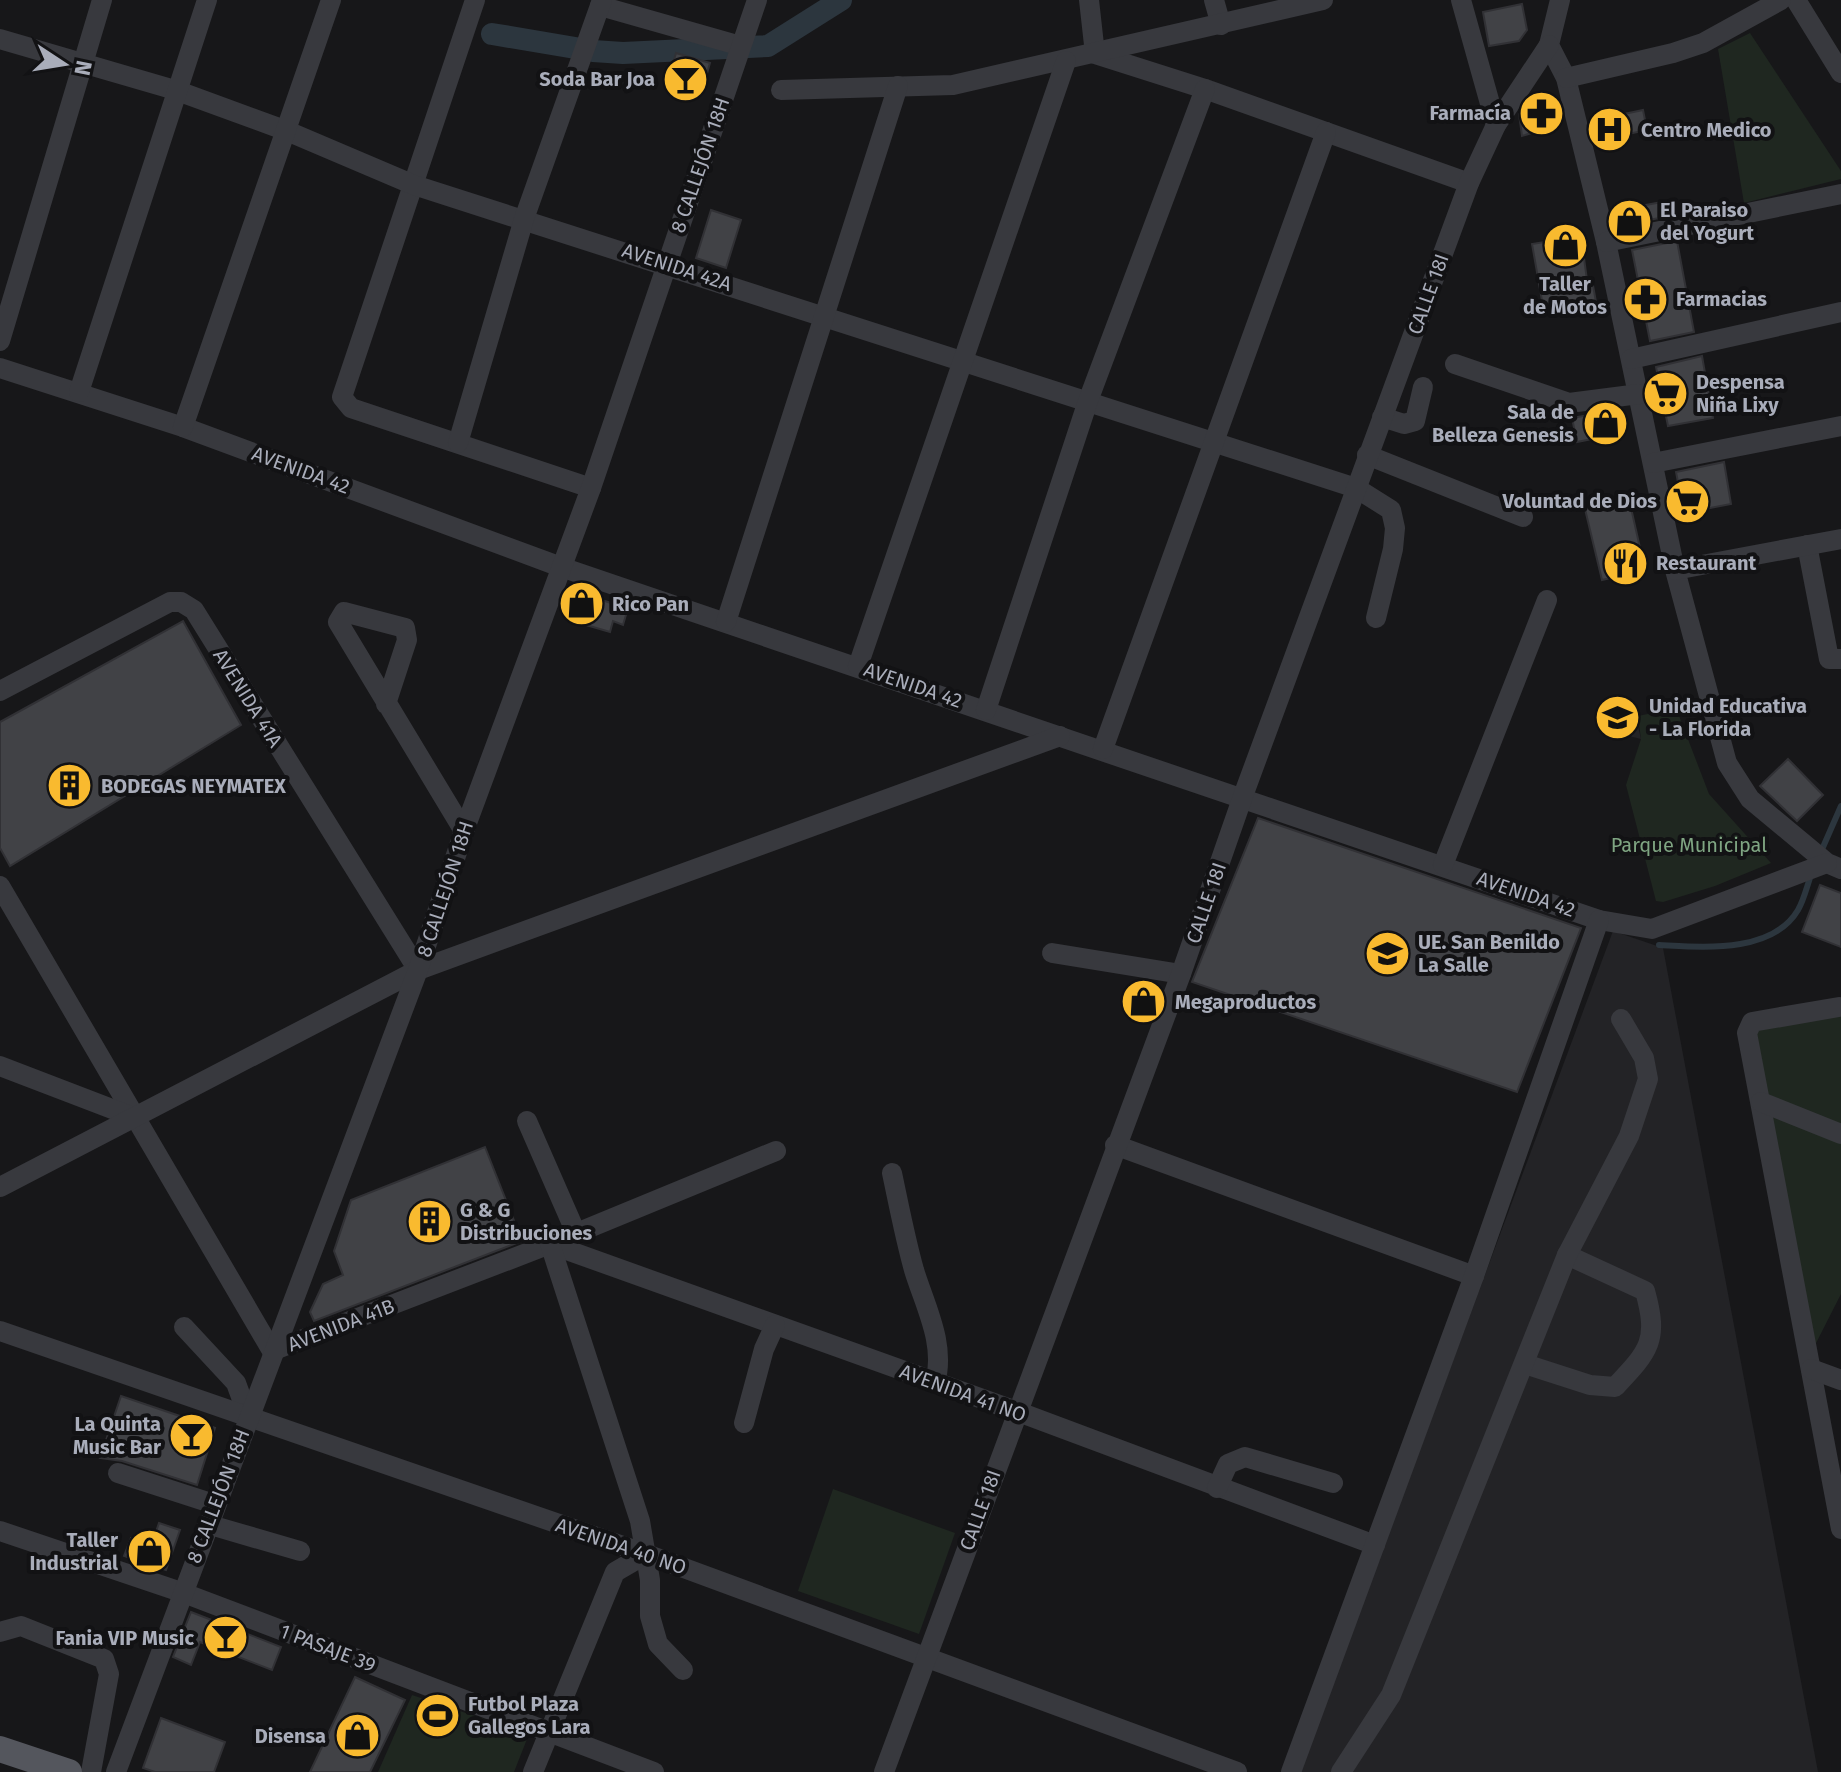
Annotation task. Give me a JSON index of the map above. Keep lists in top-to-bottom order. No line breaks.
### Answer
{"streets":{"street":["8 CALLEJÓN 18H","AVENIDA 42A","CALLE 18I","AVENIDA 42","AVENIDA 41A","AVENIDA 41B","AVENIDA 41 NO","AVENIDA 40 NO","1 PASAJE 39"]},"crossings":[["8 CALLEJÓN 18H","AVENIDA 42A"],["8 CALLEJÓN 18H","AVENIDA 42"],["8 CALLEJÓN 18H","AVENIDA 41A"],["8 CALLEJÓN 18H","AVENIDA 41B"],["8 CALLEJÓN 18H","AVENIDA 40 NO"],["8 CALLEJÓN 18H","1 PASAJE 39"],["AVENIDA 42A","CALLE 18I"],["CALLE 18I","AVENIDA 42"],["CALLE 18I","AVENIDA 41 NO"],["CALLE 18I","AVENIDA 40 NO"],["AVENIDA 41B","AVENIDA 41 NO"]],"parks":["Parque Municipal"],"places":{"bar":["Soda Bar Joa","La Quinta Music Bar","Fania VIP Music"],"pharmacy":["Farmacía","Farmacias"],"hospital":["Centro Medico"],"shop":["El Paraiso del Yogurt","Taller de Motos","Sala de Belleza Genesis","Rico Pan","Megaproductos","Taller Industrial","Disensa"],"supermarket":["Despensa Niña Lixy","Voluntad de Dios"],"restaurant":["Restaurant"],"school or university":["Unidad Educativa - La Florida","UE. San Benildo La Salle"],"building":["BODEGAS NEYMATEX","G & G Distribuciones"],"sports":["Futbol Plaza Gallegos Lara"]},"north":"right"}
